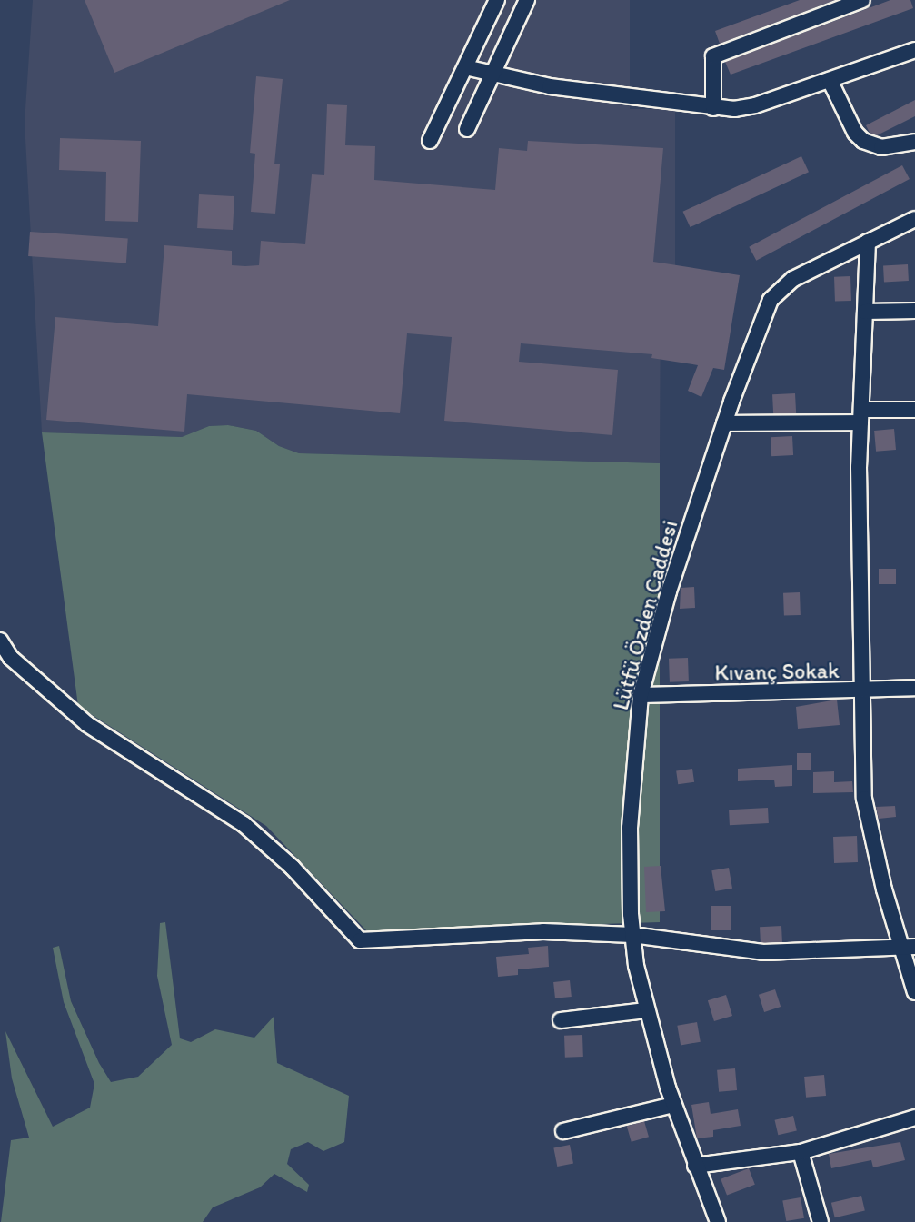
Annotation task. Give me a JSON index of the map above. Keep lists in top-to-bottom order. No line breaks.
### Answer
{"streets":{"street":["Lütfü Özden Caddesi","Kıvanç Sokak"]},"crossings":[["Lütfü Özden Caddesi","Kıvanç Sokak"]]}
